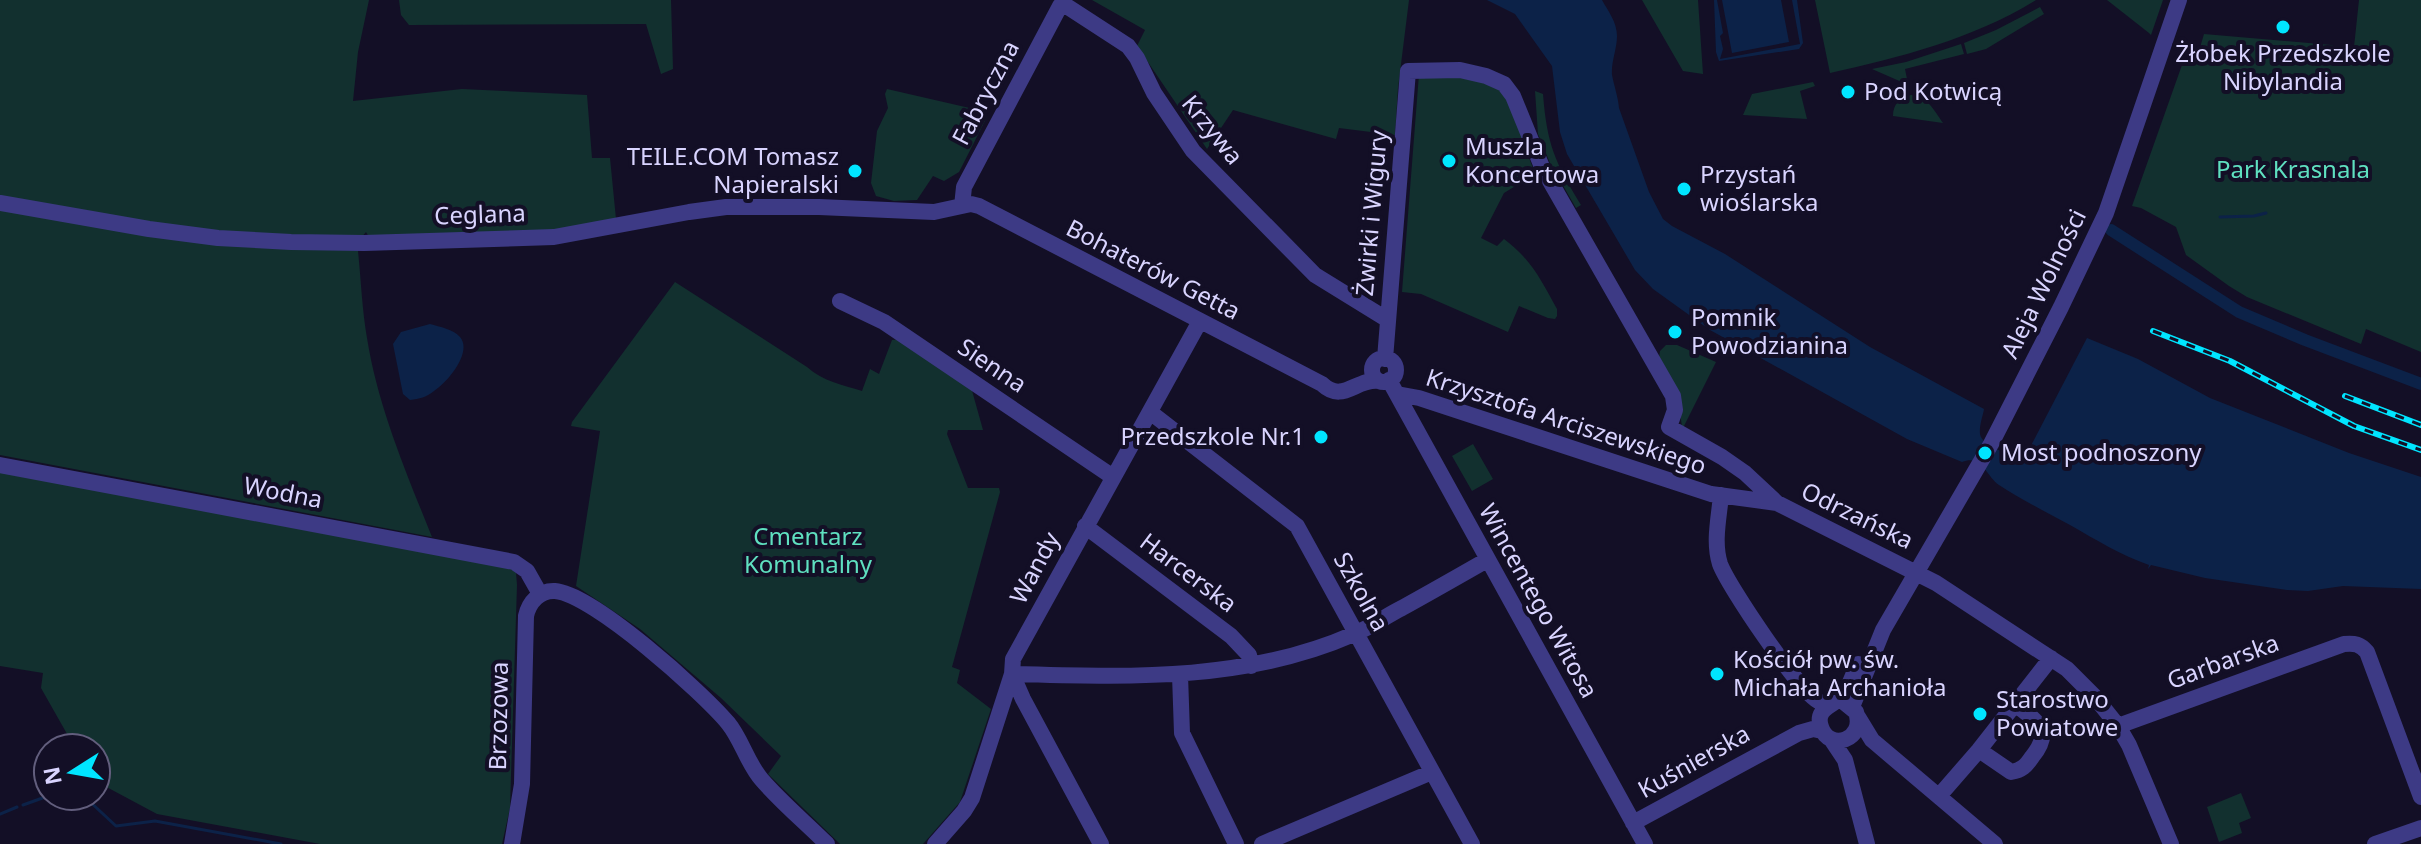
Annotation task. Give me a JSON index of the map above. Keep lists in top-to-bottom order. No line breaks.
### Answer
{"streets":{"street":["Fabryczna","Krzywa","Żwirki i Wigury","Ceglana","Bohaterów Getta","Aleja Wolności","Sienna","Krzysztofa Arciszewskiego","Wodna","Odrzańska","Wandy","Harcerska","Szkolna","Wincentego Witosa","Garbarska","Brzozowa","Kuśnierska"]},"crossings":[["Fabryczna","Krzywa"],["Fabryczna","Ceglana"],["Fabryczna","Bohaterów Getta"],["Krzywa","Żwirki i Wigury"],["Żwirki i Wigury","Bohaterów Getta"],["Żwirki i Wigury","Krzysztofa Arciszewskiego"],["Żwirki i Wigury","Odrzańska"],["Żwirki i Wigury","Wincentego Witosa"],["Ceglana","Bohaterów Getta"],["Bohaterów Getta","Krzysztofa Arciszewskiego"],["Bohaterów Getta","Wandy"],["Bohaterów Getta","Wincentego Witosa"],["Aleja Wolności","Odrzańska"],["Sienna","Wandy"],["Krzysztofa Arciszewskiego","Odrzańska"],["Krzysztofa Arciszewskiego","Wincentego Witosa"],["Wodna","Brzozowa"],["Odrzańska","Garbarska"],["Wandy","Harcerska"],["Wandy","Szkolna"],["Wincentego Witosa","Kuśnierska"]],"parks":["Park Krasnala","Cmentarz Komunalny"],"places":["Żłobek Przedszkole Nibylandia","Pod Kotwicą","Muszla Koncertowa","TEILE.COM Tomasz Napieralski","Przystań wioślarska","Pomnik Powodzianina","Przedszkole Nr.1","Most podnoszony","Kościół pw. św. Michała Archanioła","Starostwo Powiatowe"],"north":"left"}
